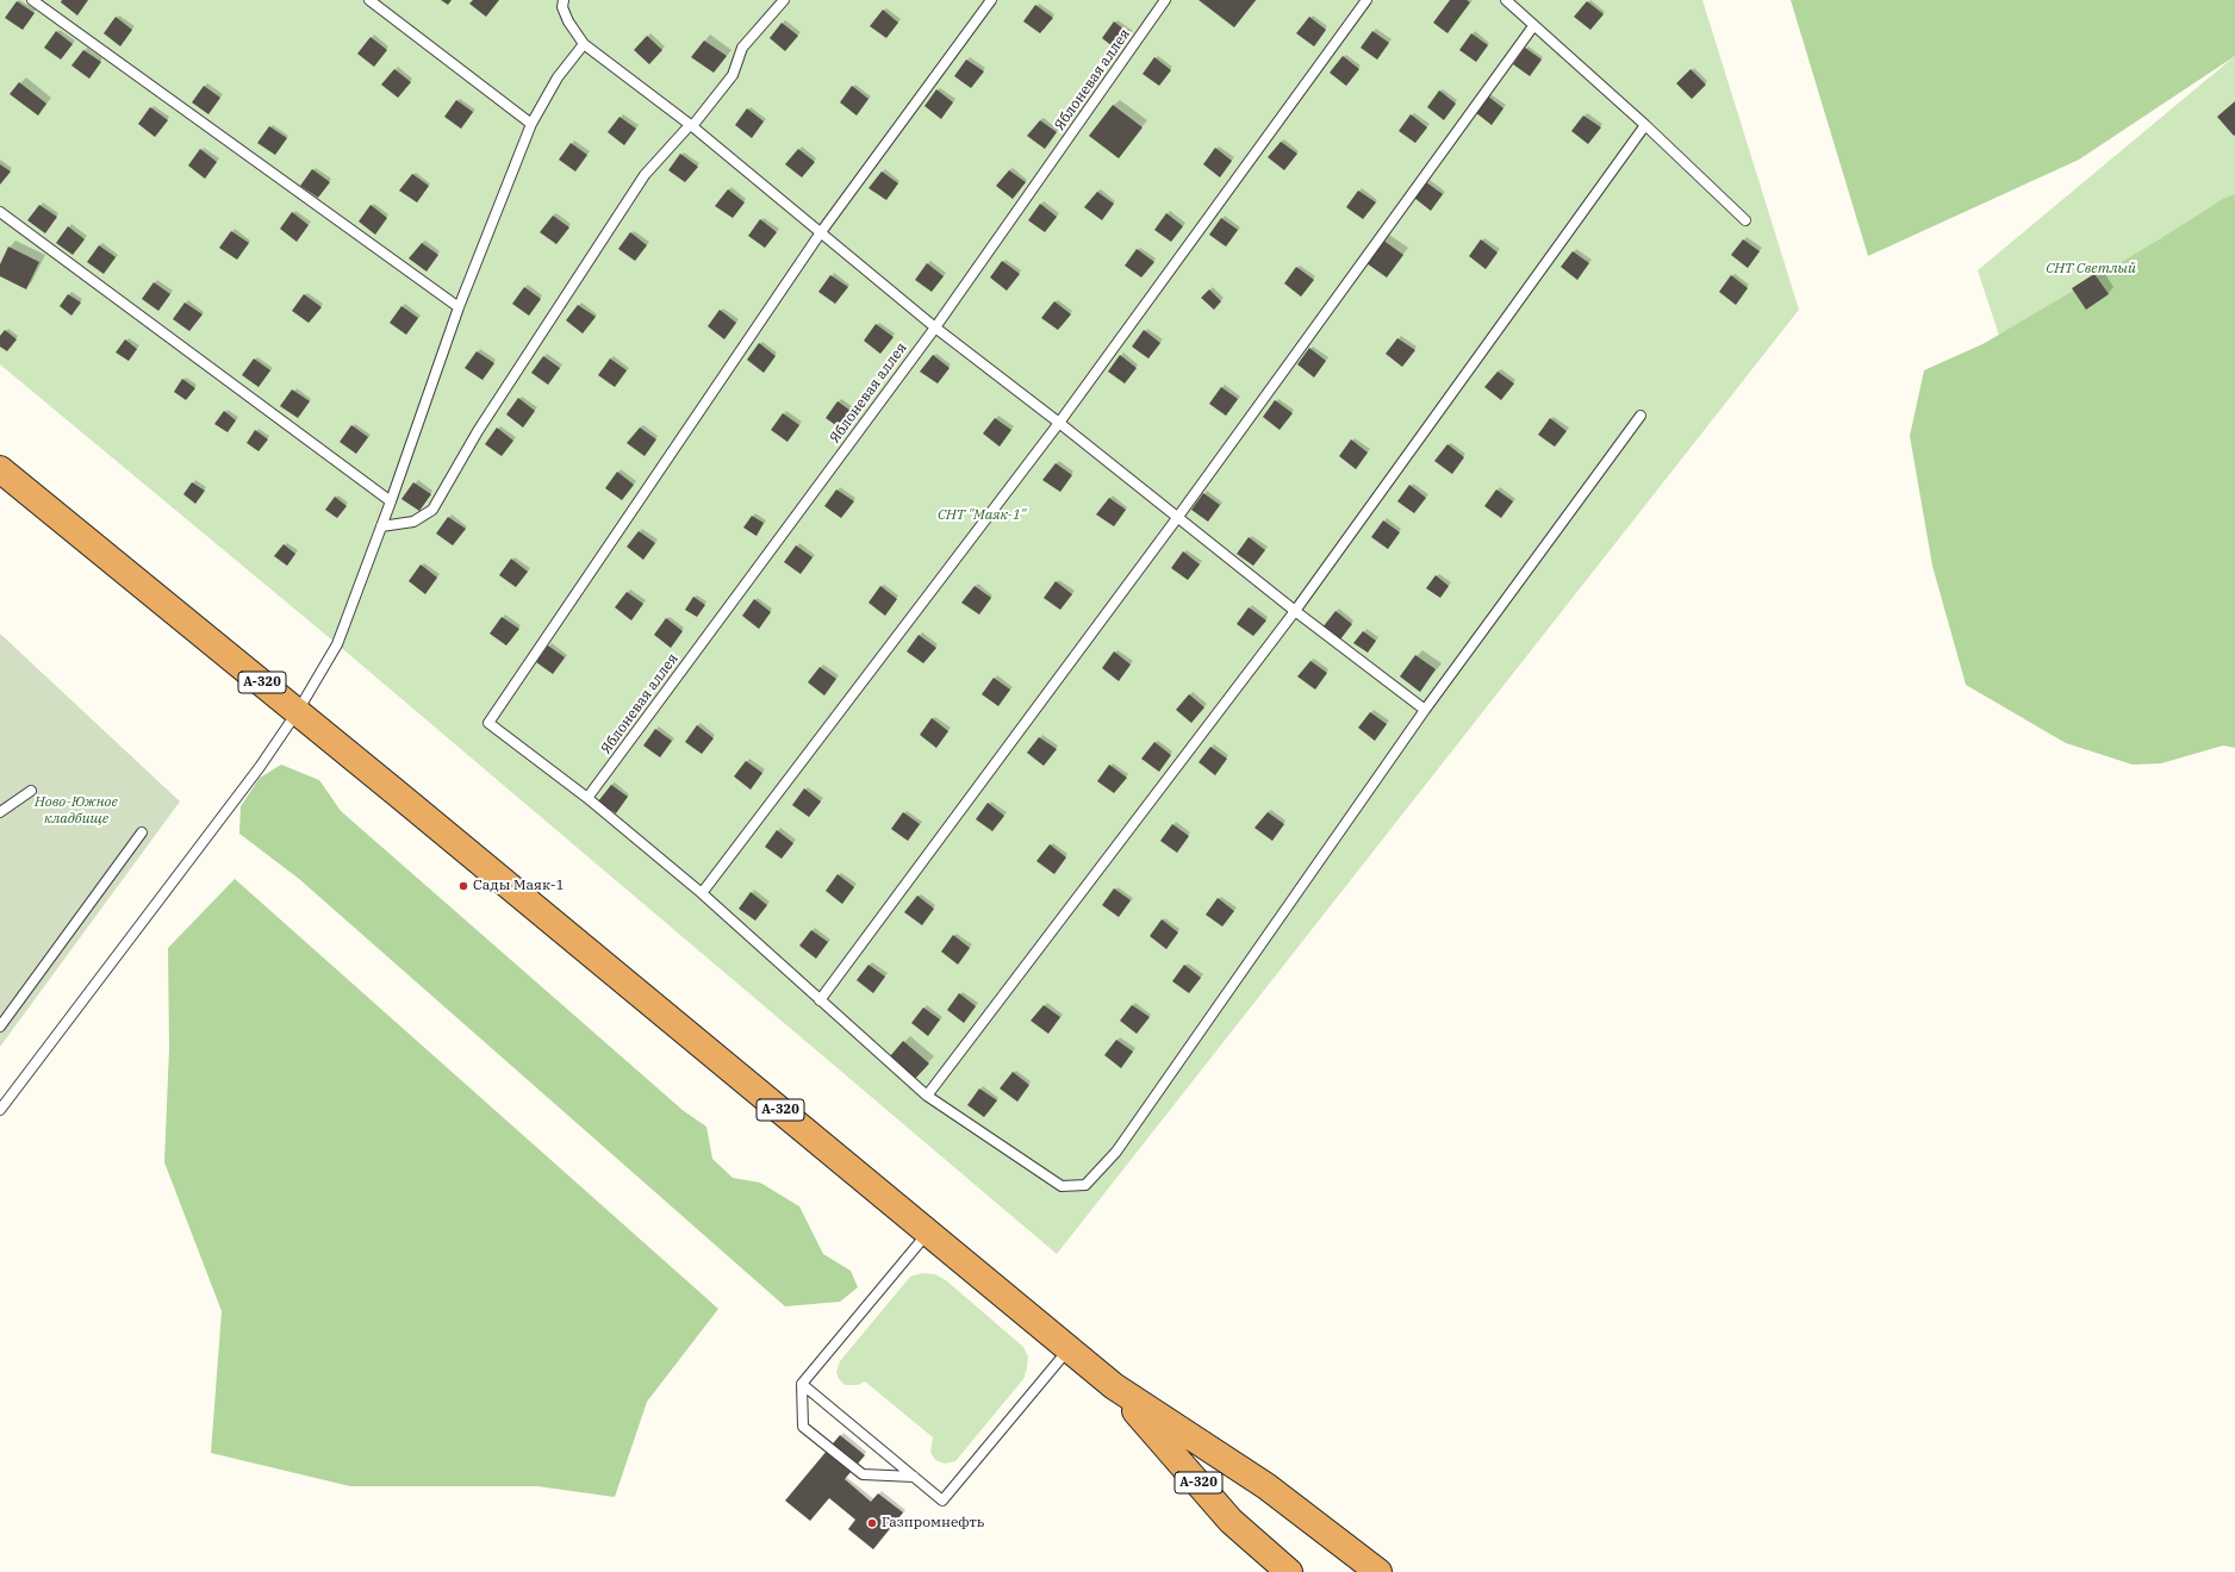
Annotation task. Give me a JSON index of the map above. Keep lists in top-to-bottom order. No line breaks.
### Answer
{"streets":{"highway":["А-320"],"lane":["Яблоневая аллея"]},"parks":["СНТ Светлый","СНТ \"Маяк-1\"","Ново-Южное кладбище"],"places":["Сады Маяк-1","Газпромнефть"]}
